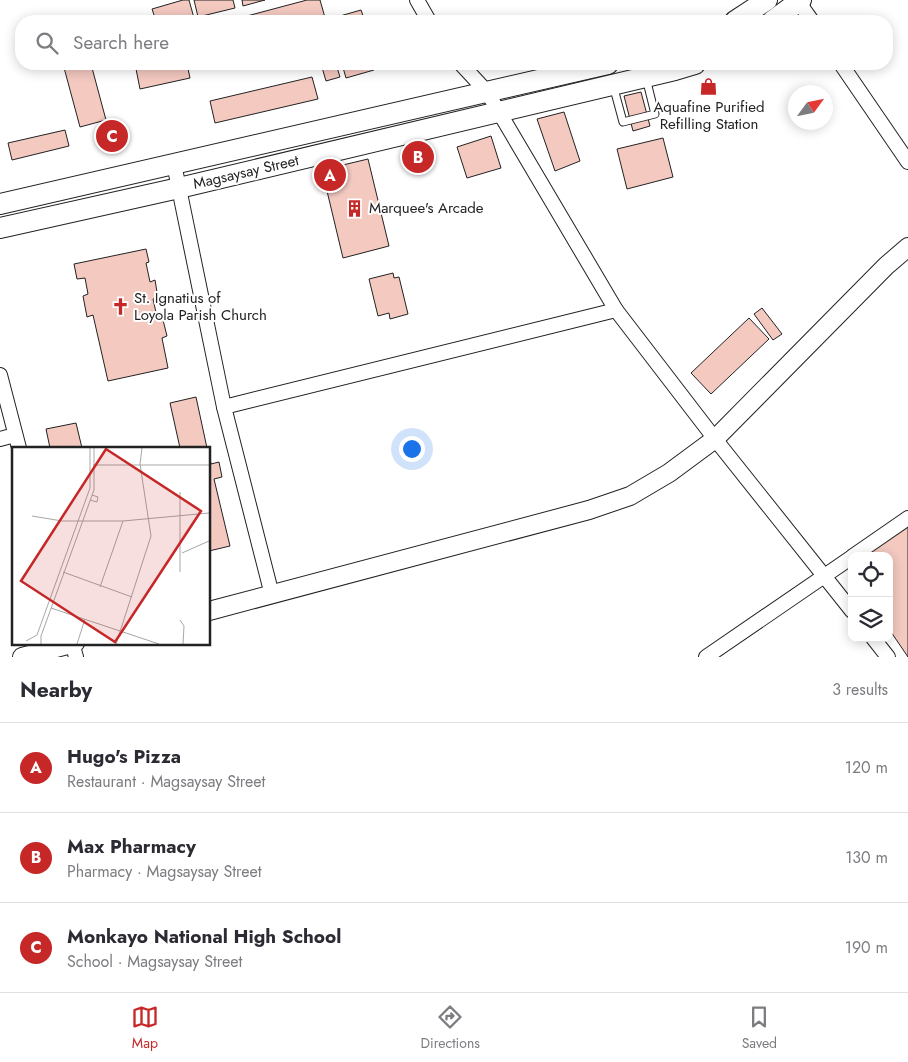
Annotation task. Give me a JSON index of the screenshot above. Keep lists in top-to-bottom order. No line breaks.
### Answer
{"streets":{"main road":["Magsaysay Street"]},"places":{"shop":["Aquafine Purified Refilling Station"],"building":["Marquee's Arcade"],"church":["St. Ignatius of Loyola Parish Church"]},"north":"top right","page":{"search":"Search here","pins":["C","B","A"],"heading":["Nearby","3 results"],"list":[{"mark":"A","name":"Hugo's Pizza","note":"Restaurant · Magsaysay Street","value":"120 m"},{"mark":"B","name":"Max Pharmacy","note":"Pharmacy · Magsaysay Street","value":"130 m"},{"mark":"C","name":"Monkayo National High School","note":"School · Magsaysay Street","value":"190 m"}],"nav":["Map","Directions","Saved"]}}
